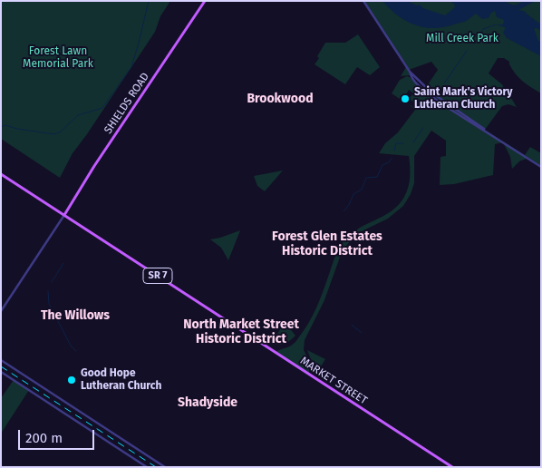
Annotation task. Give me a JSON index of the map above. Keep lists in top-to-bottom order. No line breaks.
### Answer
{"streets":{"main road":["SHIELDS ROAD","SR 7","MARKET STREET"]},"crossings":[["SHIELDS ROAD","MARKET STREET"]],"districts":["Brookwood","Forest Glen Estates Historic District","The Willows","North Market Street Historic District","Shadyside"],"parks":["Mill Creek Park","Forest Lawn Memorial Park"],"places":["Saint Mark's Victory Lutheran Church","Good Hope Lutheran Church"],"scale_bar":"200 m"}
